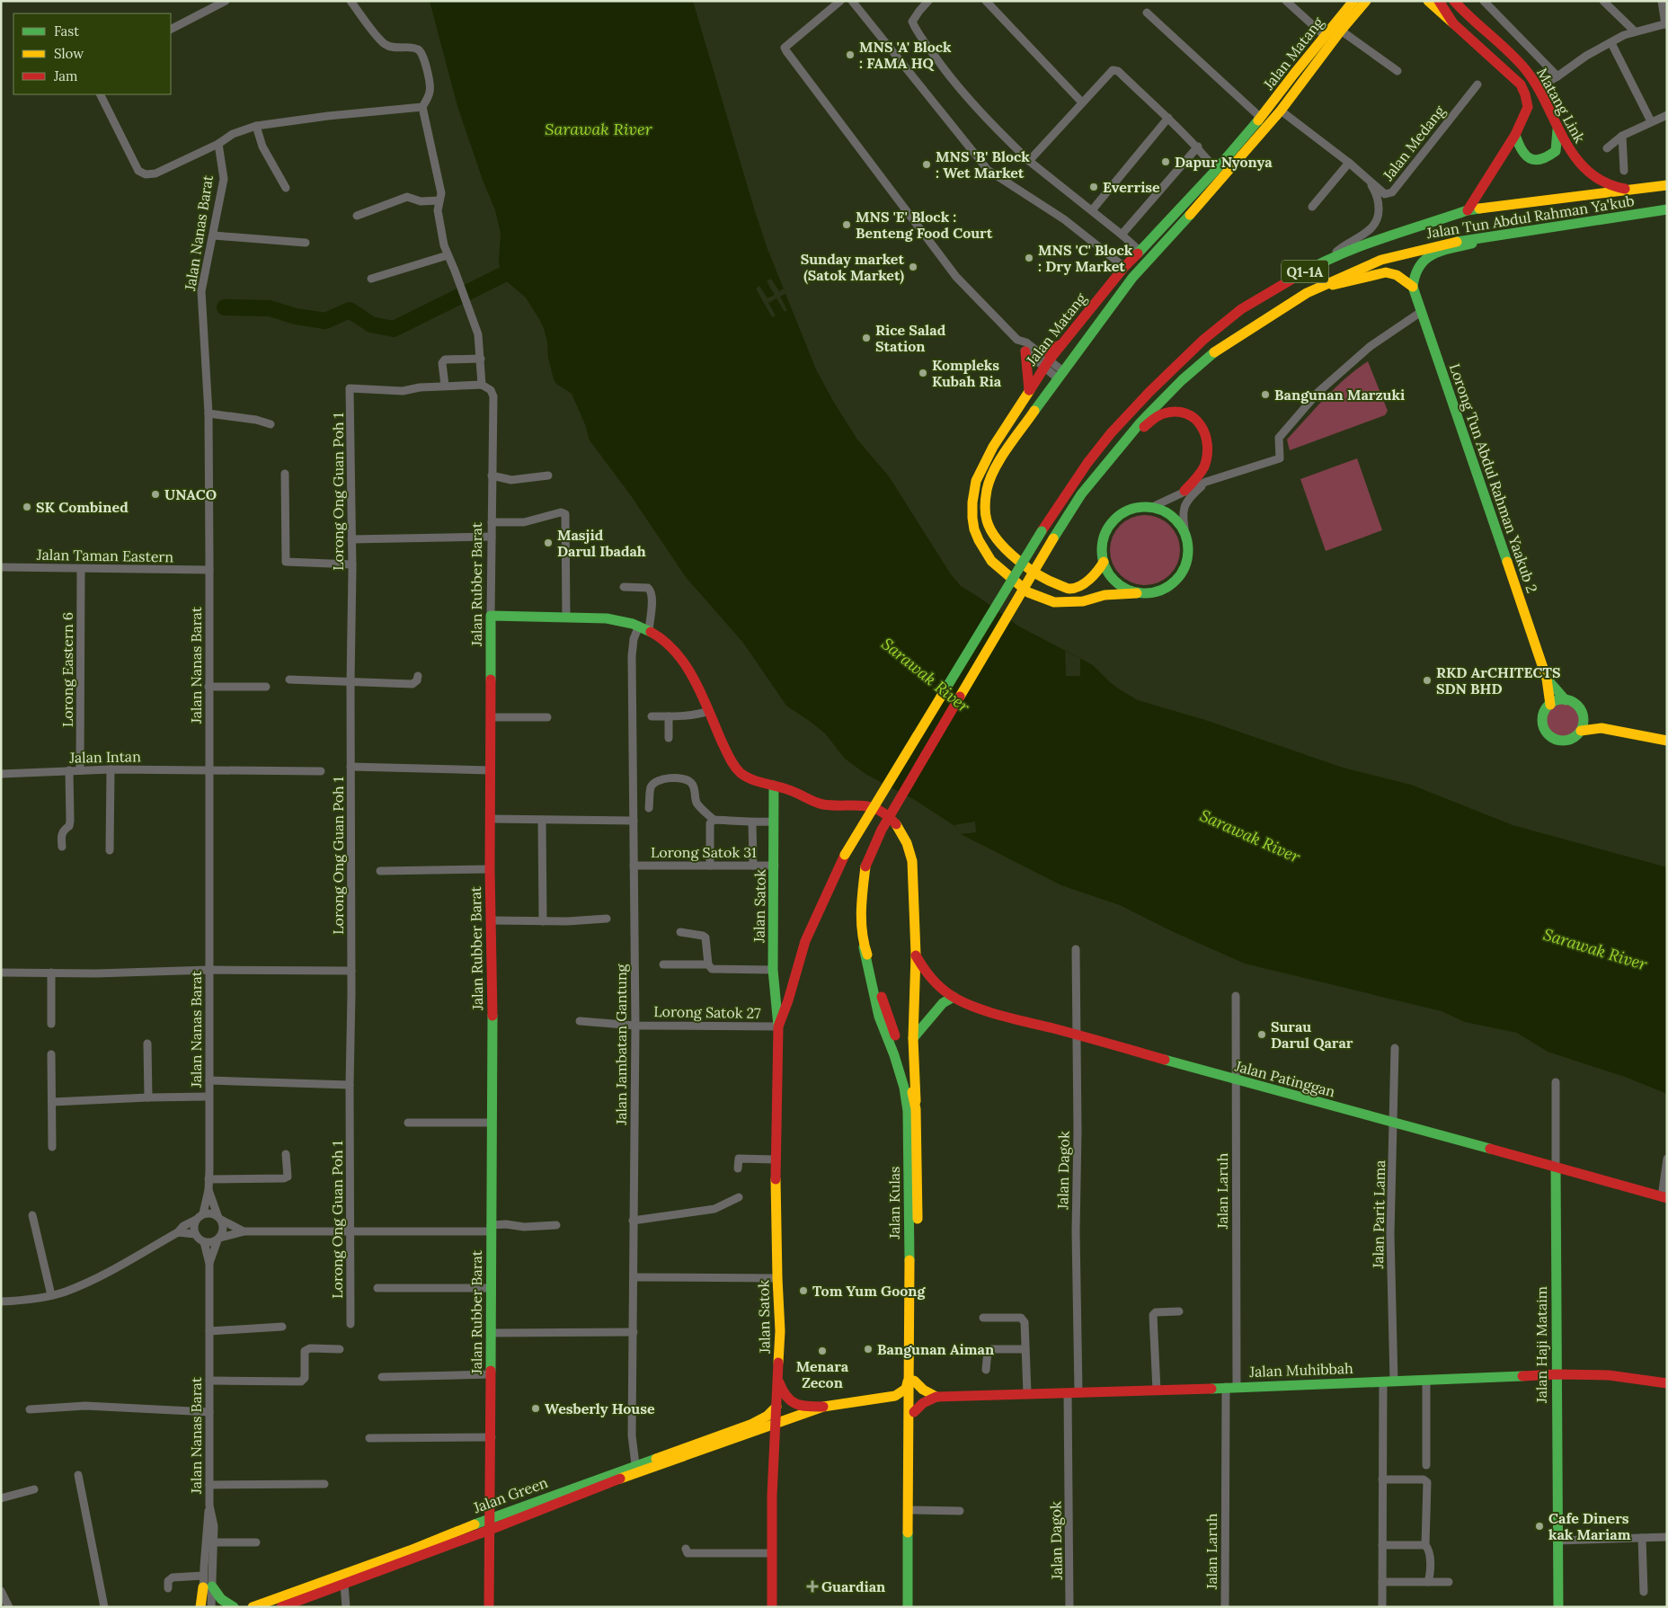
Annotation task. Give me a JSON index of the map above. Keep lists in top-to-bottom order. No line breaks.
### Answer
{"streets":{"main road":["Jalan Matang","Matang Link","Jalan Tun Abdul Rahman Ya'kub","Q1-1A","Lorong Tun Abdul Rahman Yaakub 2","Jalan Rubber Barat","Jalan Satok","Jalan Patinggan","Jalan Kulas","Jalan Haji Mataim","Jalan Muhibbah","Jalan Green"],"street":["Jalan Medang","Jalan Nanas Barat","Lorong Ong Guan Poh 1","Jalan Taman Eastern","Lorong Eastern 6","Jalan Intan","Lorong Satok 31","Lorong Satok 27","Jalan Jambatan Gantung","Jalan Dagok","Jalan Laruh","Jalan Parit Lama"]},"crossings":[["Jalan Matang","Jalan Medang"],["Matang Link","Jalan Tun Abdul Rahman Ya'kub"],["Jalan Tun Abdul Rahman Ya'kub","Jalan Satok"],["Jalan Tun Abdul Rahman Ya'kub","Jalan Kulas"],["Jalan Nanas Barat","Jalan Taman Eastern"],["Jalan Nanas Barat","Jalan Intan"],["Jalan Taman Eastern","Lorong Eastern 6"],["Jalan Rubber Barat","Jalan Green"],["Lorong Eastern 6","Jalan Intan"],["Lorong Satok 31","Jalan Satok"],["Lorong Satok 31","Jalan Jambatan Gantung"],["Jalan Satok","Lorong Satok 27"],["Jalan Satok","Jalan Kulas"],["Jalan Satok","Jalan Green"],["Lorong Satok 27","Jalan Jambatan Gantung"],["Jalan Jambatan Gantung","Jalan Kulas"],["Jalan Jambatan Gantung","Jalan Green"],["Jalan Patinggan","Jalan Dagok"],["Jalan Patinggan","Jalan Laruh"],["Jalan Patinggan","Jalan Kulas"],["Jalan Patinggan","Jalan Parit Lama"],["Jalan Patinggan","Jalan Haji Mataim"],["Jalan Dagok","Jalan Muhibbah"],["Jalan Laruh","Jalan Muhibbah"],["Jalan Kulas","Jalan Muhibbah"],["Jalan Parit Lama","Jalan Muhibbah"],["Jalan Haji Mataim","Jalan Muhibbah"]],"water":["Sarawak River"],"places":{"other":["MNS 'A' Block : FAMA HQ","Dapur Nyonya","MNS 'B' Block : Wet Market","Everrise","MNS 'E' Block : Benteng Food Court","MNS 'C' Block : Dry Market","Sunday market (Satok Market)","Rice Salad Station","Kompleks Kubah Ria","Bangunan Marzuki","UNACO","SK Combined","Masjid Darul Ibadah","RKD ArCHITECTS SDN BHD","Surau Darul Qarar","Tom Yum Goong","Bangunan Aiman","Menara Zecon","Wesberly House","Cafe Diners kak Mariam"],"health":["Guardian"]},"legend":["Fast","Slow","Jam"]}
